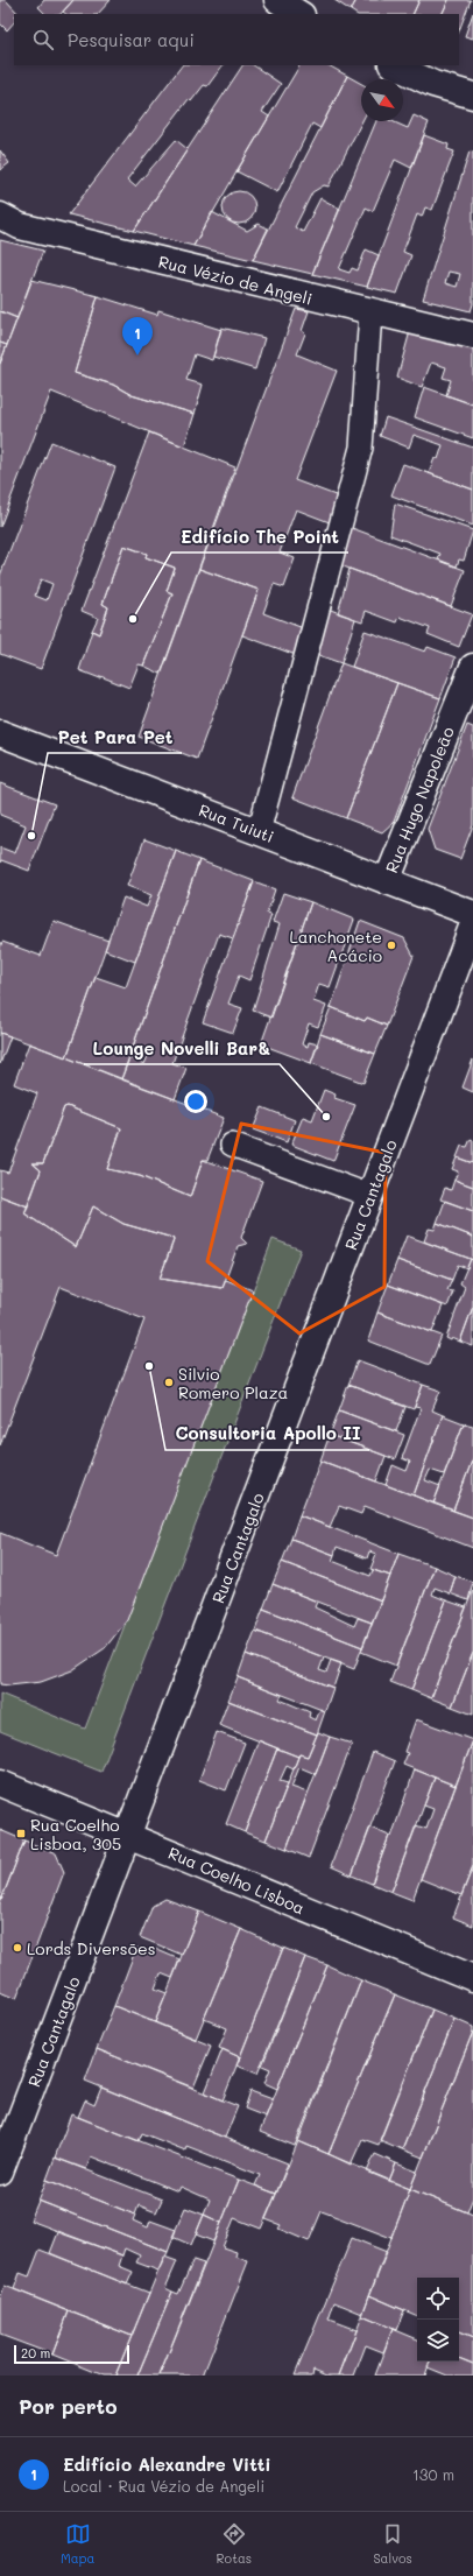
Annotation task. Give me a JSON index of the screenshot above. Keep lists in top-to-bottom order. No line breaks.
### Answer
{"streets":{"street":["Rua Vézio de Angeli","Rua Hugo Napoleão","Rua Tuiuti","Rua Cantagalo","Rua Coelho Lisboa"]},"crossings":[["Rua Hugo Napoleão","Rua Tuiuti"],["Rua Cantagalo","Rua Coelho Lisboa"]],"places":{"other":["Edifício The Point","Pet Para Pet","Lanchonete Acácio","Lounge Novelli Bar&","Consultoria Apollo II","Silvio Romero Plaza","Lords Diversões"],"transit":["Rua Coelho Lisboa, 305"]},"scale_bar":"20 m","north":"bottom right","page":{"search":"Pesquisar aqui","pins":"1","scale":"20 m","heading":"Por perto","list":[{"mark":"1","name":"Edifício Alexandre Vitti","note":"Local · Rua Vézio de Angeli","value":"130 m"}],"nav":["Mapa","Rotas","Salvos"]}}
